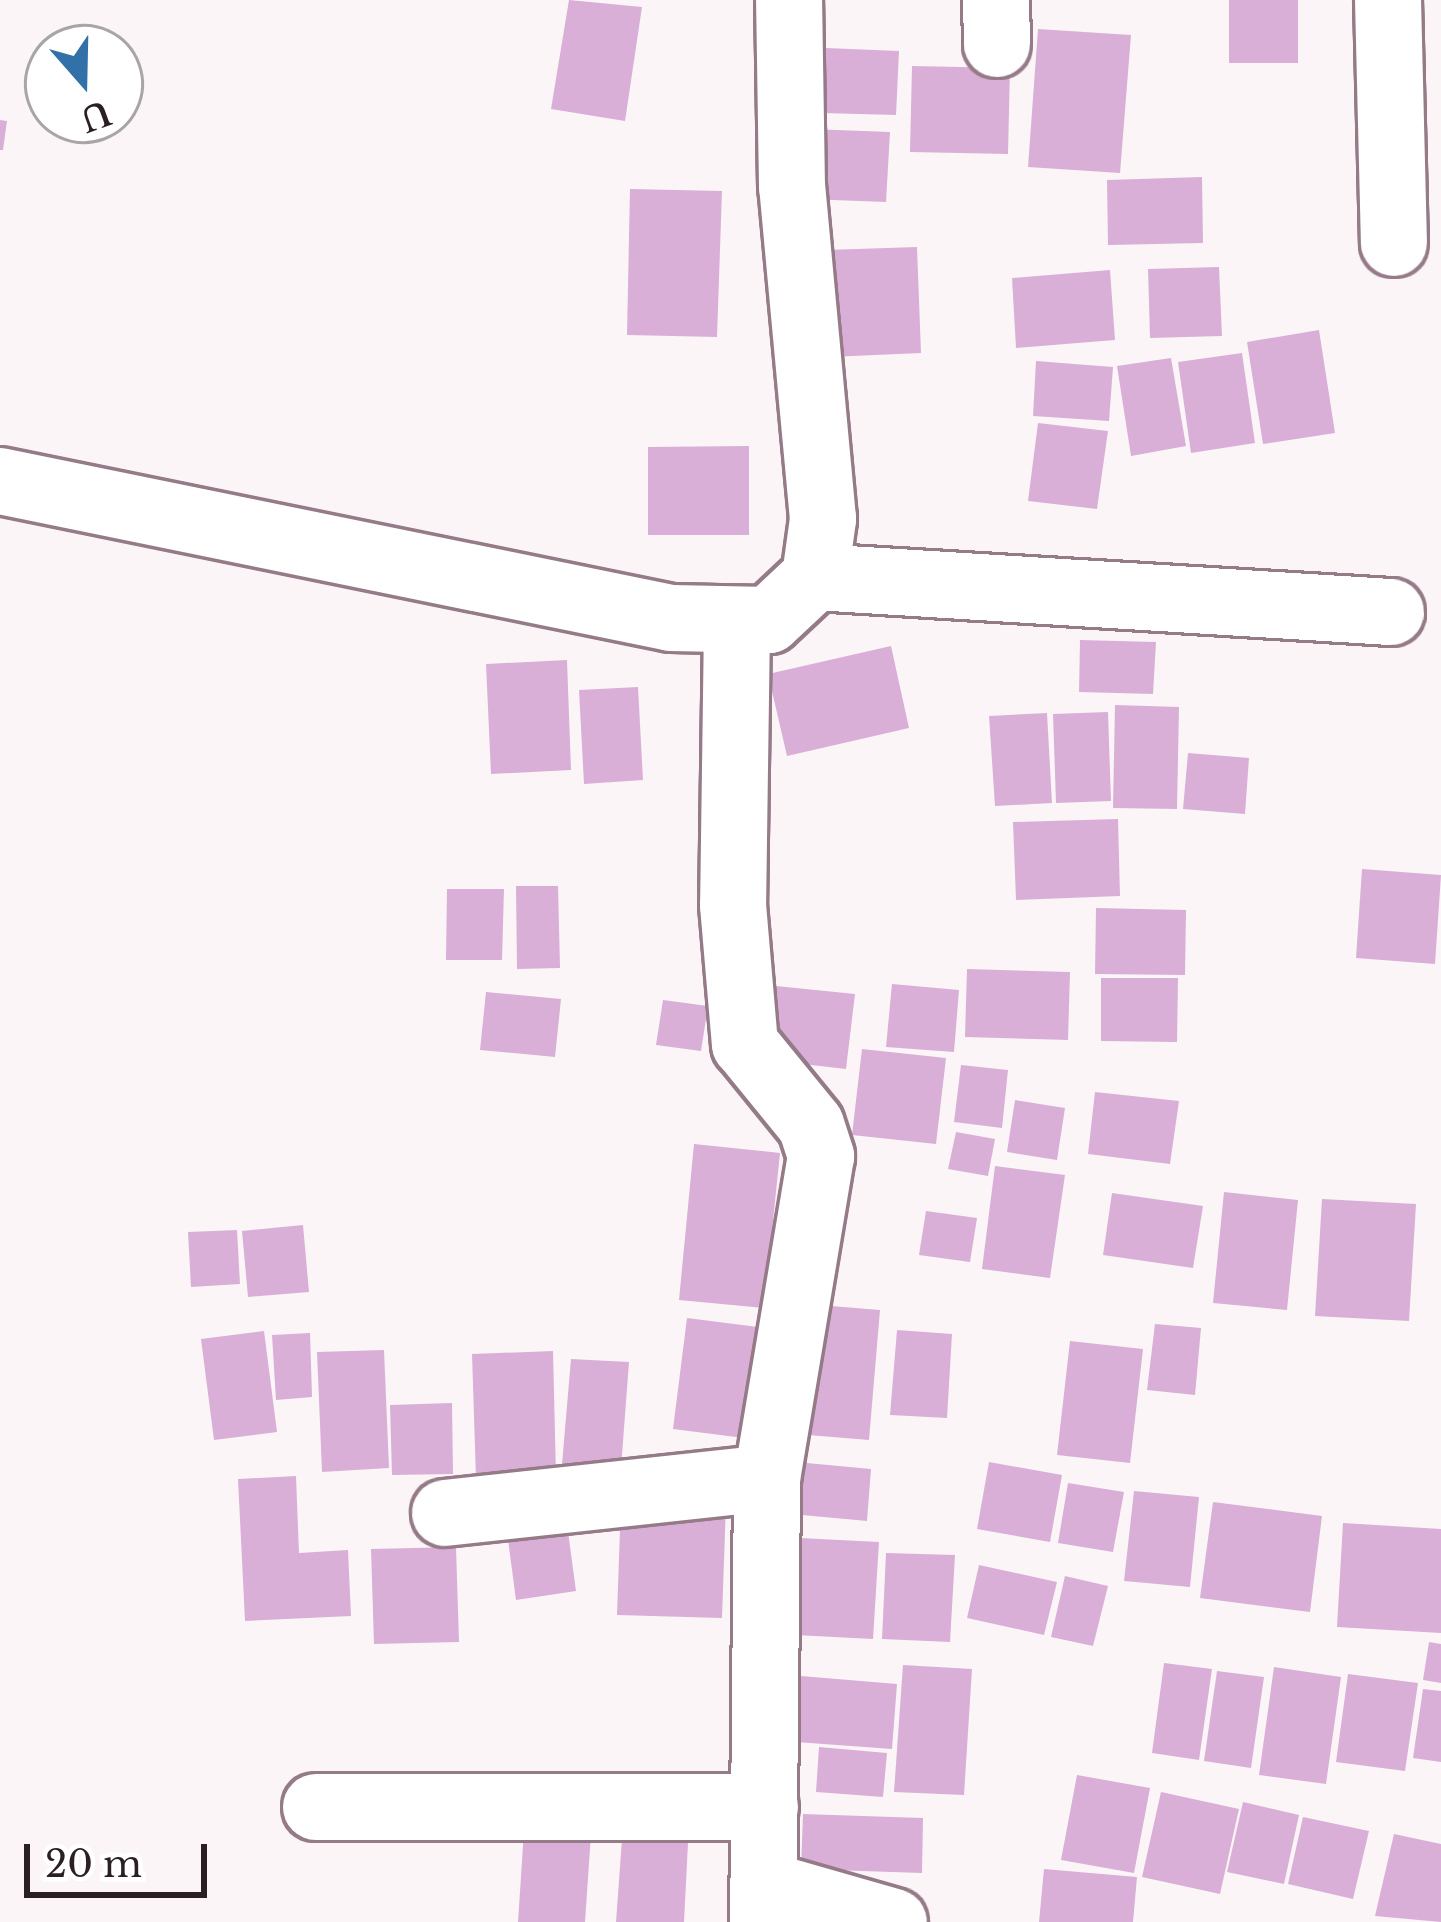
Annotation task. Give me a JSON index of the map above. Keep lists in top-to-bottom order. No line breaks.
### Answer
{"scale_bar":"20 m","north":"bottom"}
